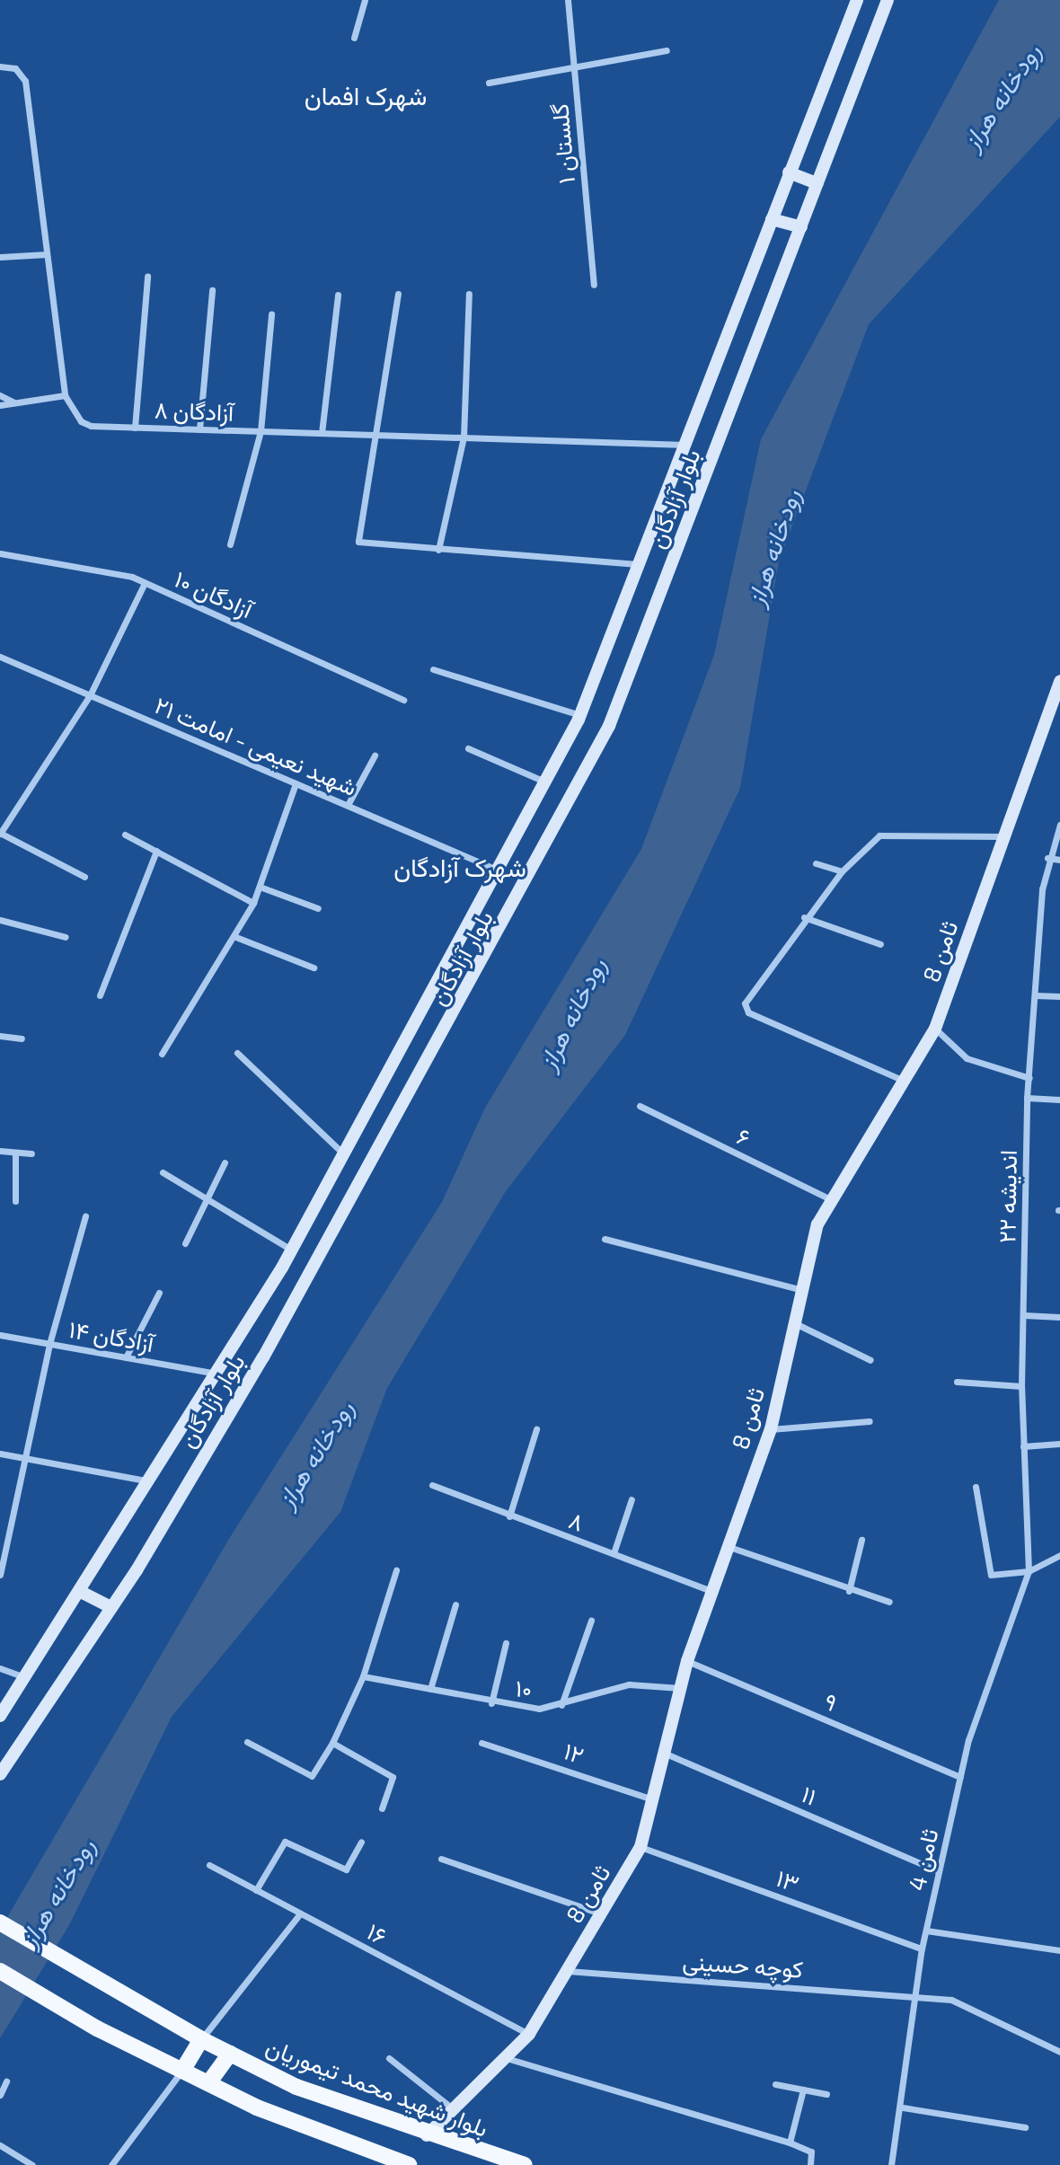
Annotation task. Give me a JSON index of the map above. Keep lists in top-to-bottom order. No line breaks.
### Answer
{"streets":{"main road":["بلوار آزادگان","ثامن 8","بلوار شهید محمد تیموریان"],"street":["گلستان ۱","آزادگان ۸","آزادگان ۱۰","شهید نعیمی - امامت ۲۱","۶","اندیشه ۲۲","آزادگان ۱۴","۸","۱۰","۹","۱۲","۱۱","ثامن 4","۱۳","۱۶","کوچه حسینی"]},"crossings":[["آزادگان ۸","بلوار آزادگان"],["بلوار آزادگان","شهید نعیمی - امامت ۲۱"],["بلوار آزادگان","آزادگان ۱۴"],["ثامن 8","۶"],["ثامن 8","۸"],["ثامن 8","۱۰"],["ثامن 8","۹"],["ثامن 8","۱۲"],["ثامن 8","۱۱"],["ثامن 8","۱۳"],["ثامن 8","۱۶"],["ثامن 8","کوچه حسینی"],["ثامن 8","بلوار شهید محمد تیموریان"],["اندیشه ۲۲","ثامن 4"],["۹","ثامن 4"],["۱۱","ثامن 4"],["ثامن 4","۱۳"],["ثامن 4","کوچه حسینی"]],"districts":["شهرک افمان","شهرک آزادگان"],"water":["رودخانه هراز"]}
